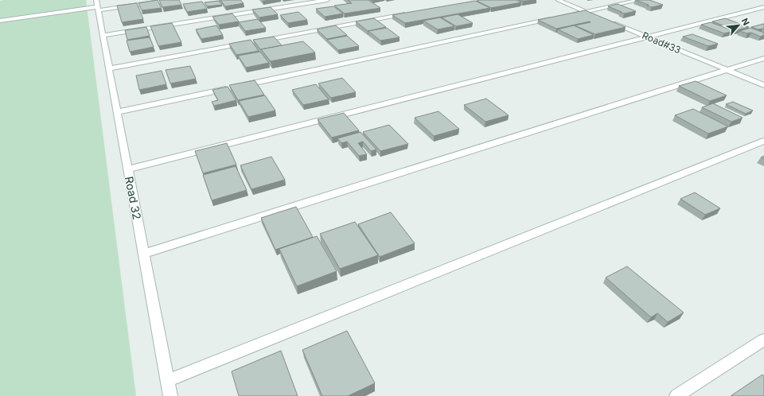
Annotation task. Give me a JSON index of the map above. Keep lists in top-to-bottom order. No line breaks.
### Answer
{"streets":{"street":["Road#33","Road 32"]},"north":"top right"}
